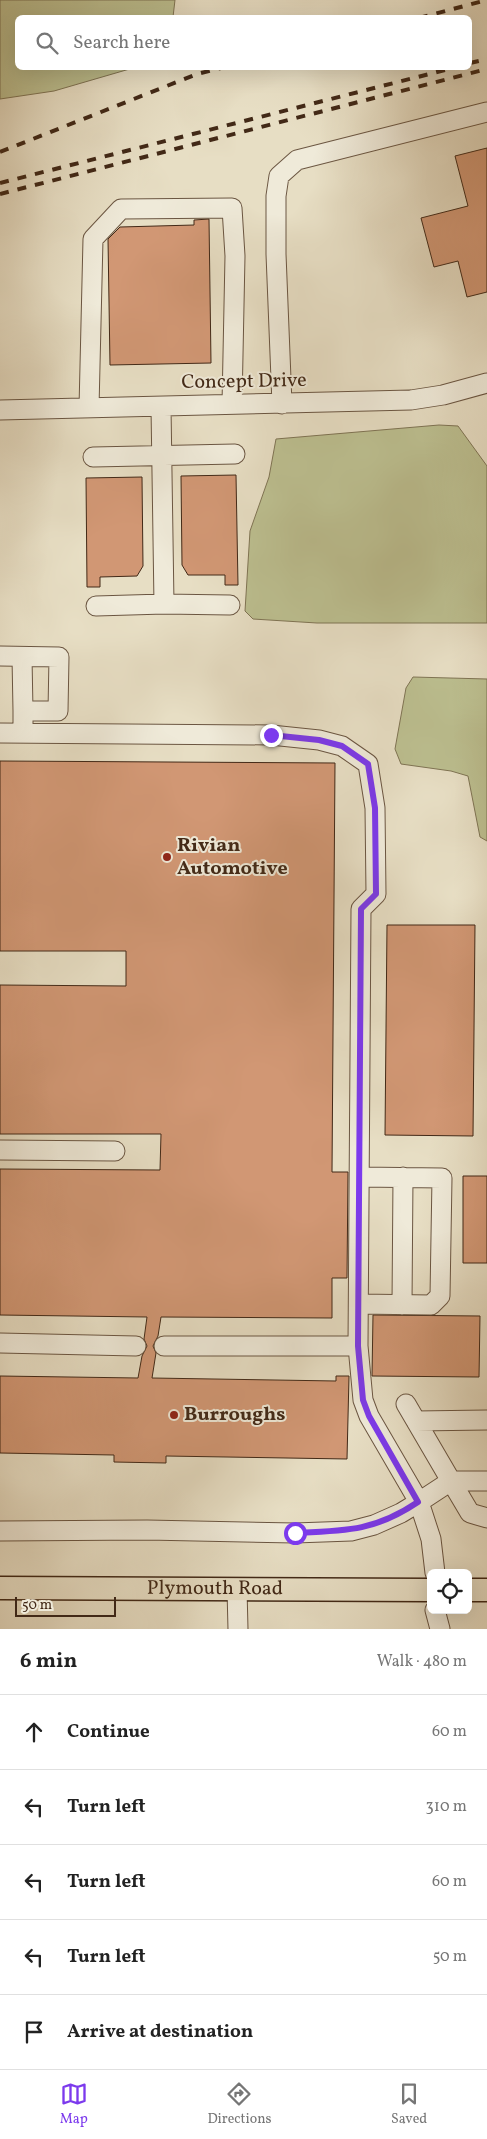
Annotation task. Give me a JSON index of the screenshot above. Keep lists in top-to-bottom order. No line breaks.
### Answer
{"streets":{"main road":["Plymouth Road"],"street":["Concept Drive"]},"places":["Rivian Automotive","Burroughs"],"scale_bar":"50 m","page":{"search":"Search here","scale":"50 m","heading":["6 min","Walk · 480 m"],"list":[["Continue","60 m"],["Turn left","310 m"],["Turn left","60 m"],["Turn left","50 m"],"Arrive at destination"],"nav":["Map","Directions","Saved"]}}
